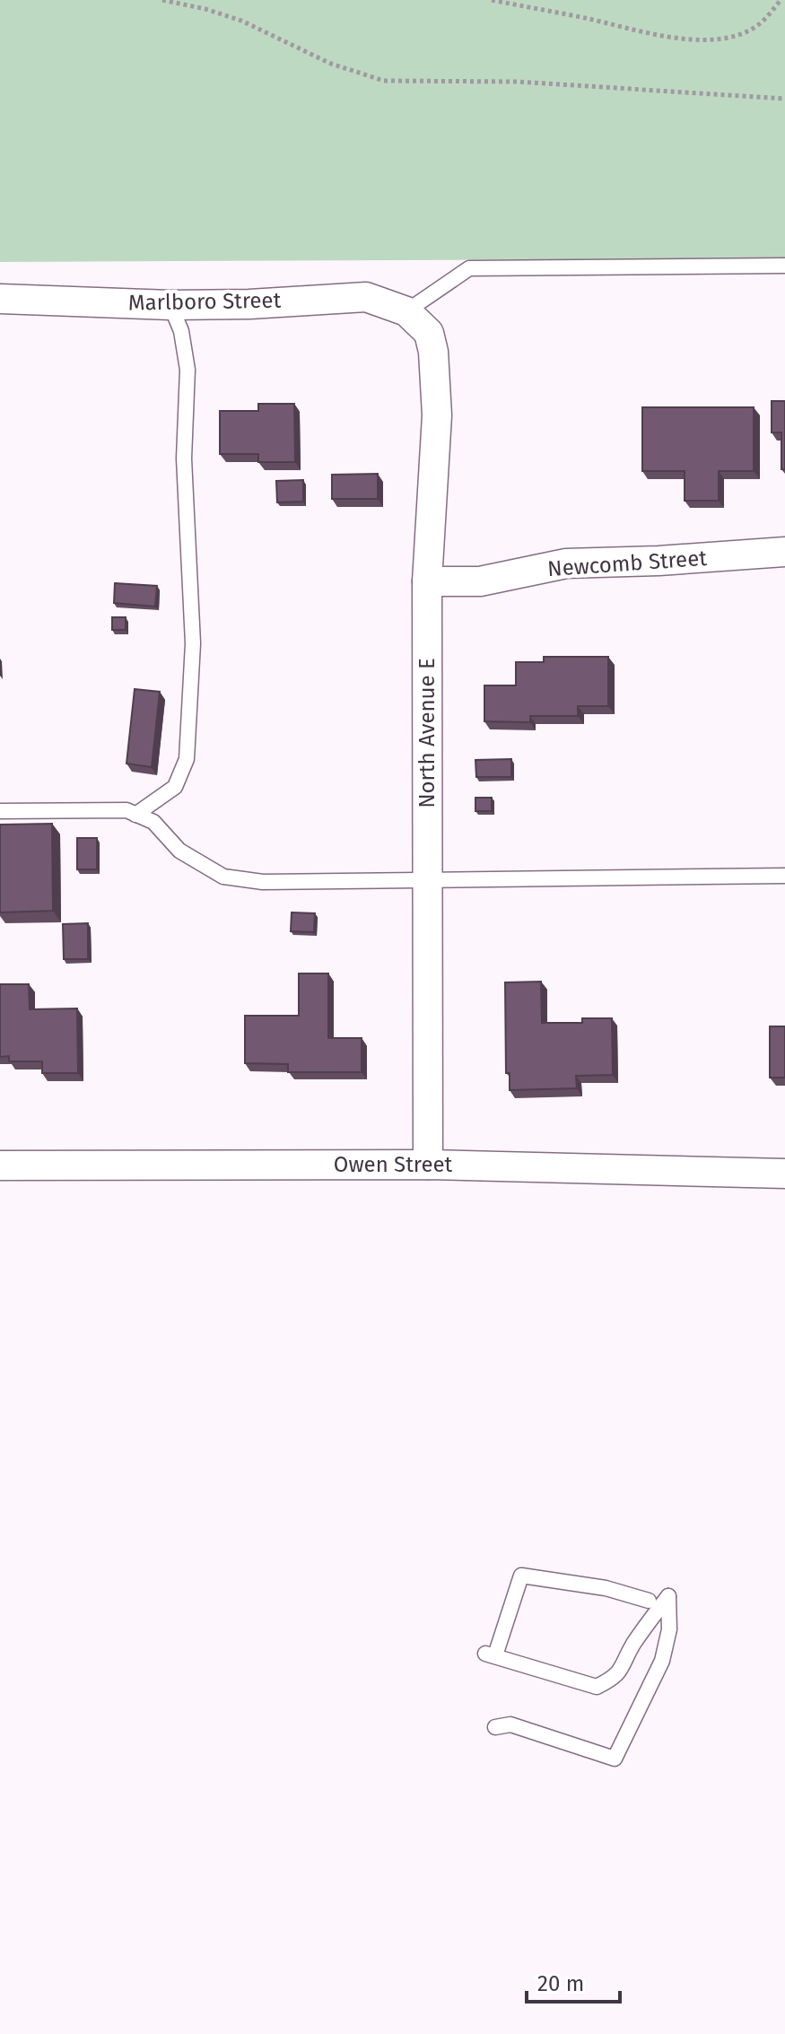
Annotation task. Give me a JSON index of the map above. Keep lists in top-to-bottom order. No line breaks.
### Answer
{"streets":{"street":["Marlboro Street","Newcomb Street","North Avenue E","Owen Street"]},"crossings":[["Marlboro Street","North Avenue E"],["Newcomb Street","North Avenue E"],["North Avenue E","Owen Street"]],"scale_bar":"20 m"}
